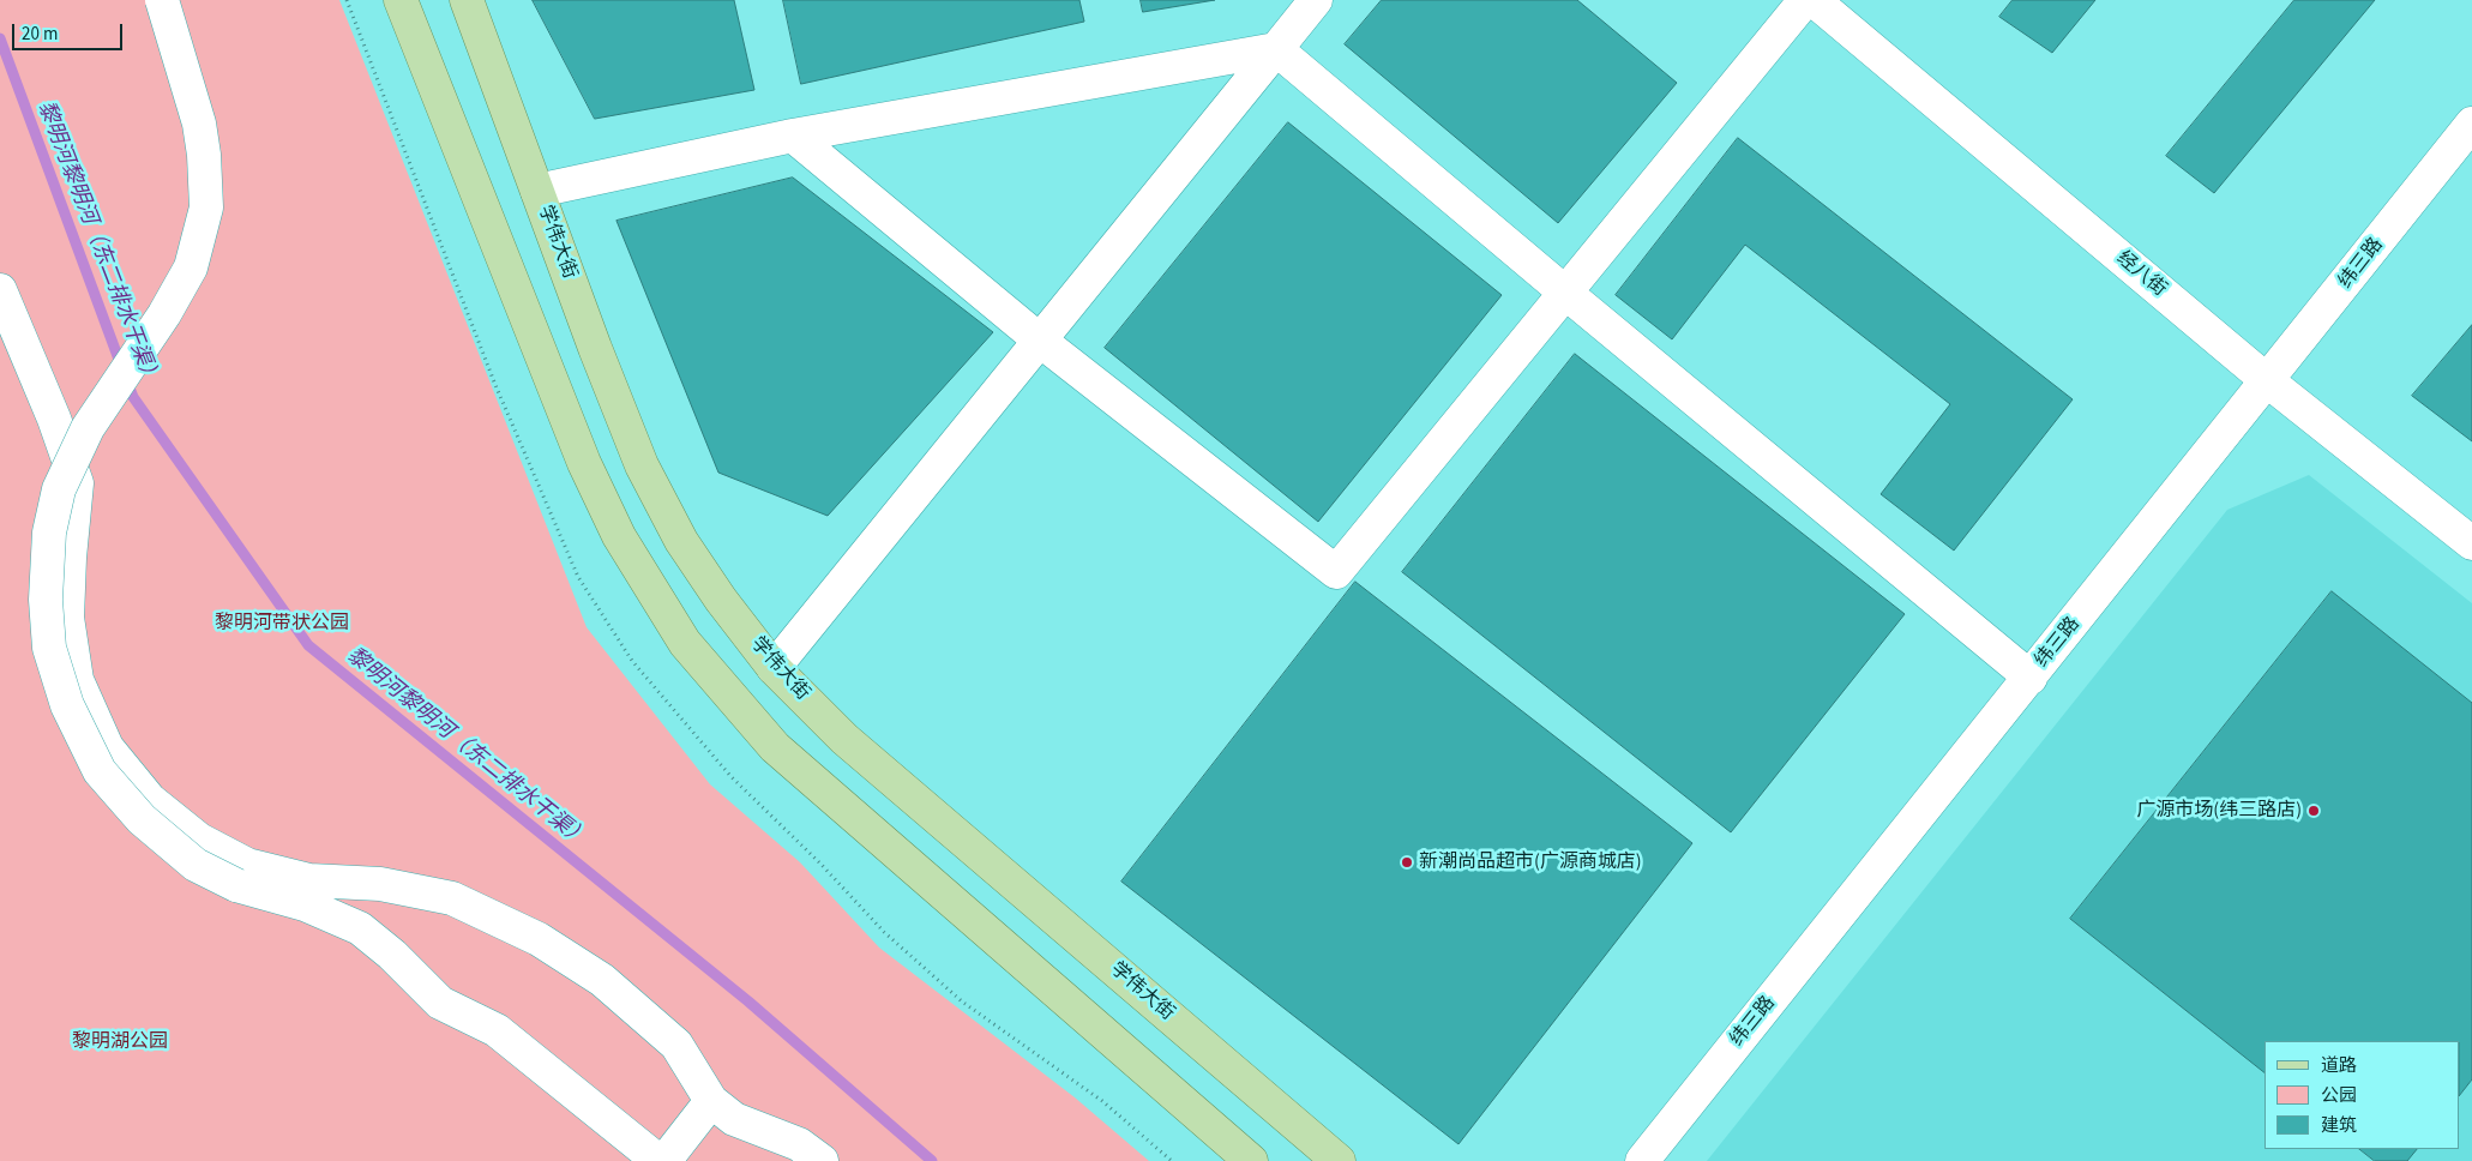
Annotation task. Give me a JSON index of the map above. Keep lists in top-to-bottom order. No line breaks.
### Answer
{"streets":{"main road":["学伟大街"],"street":["纬三路","经八街"]},"crossings":[["纬三路","经八街"]],"water":["黎明河黎明河（东二排水干渠）"],"parks":["黎明河带状公园","黎明湖公园"],"places":["广源市场(纬三路店)","新潮尚品超市(广源商城店)"],"legend":["道路","公园","建筑"],"scale_bar":"20 m"}
